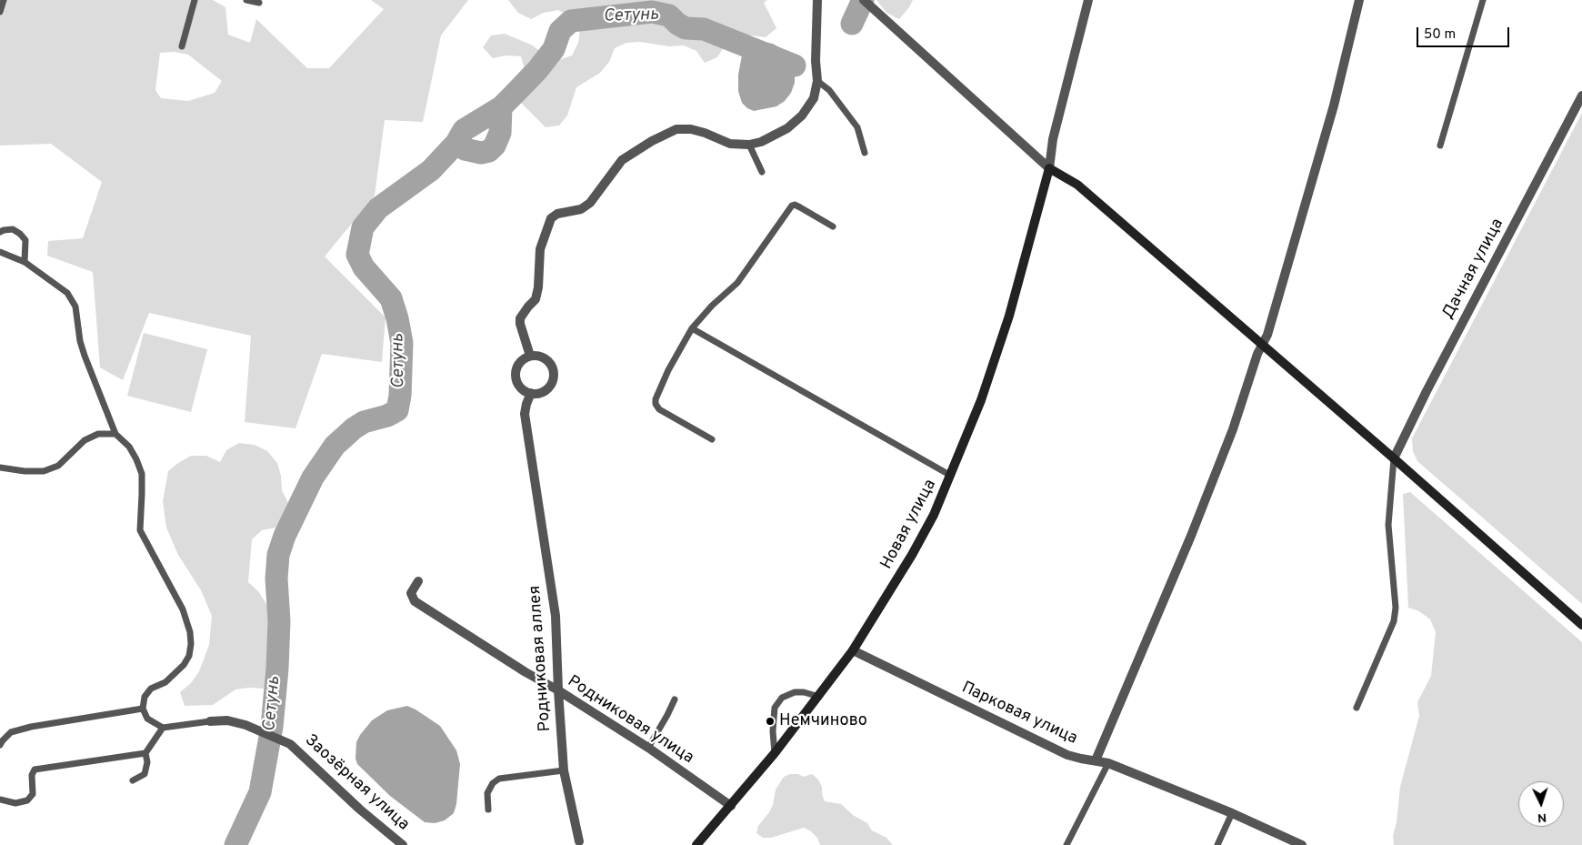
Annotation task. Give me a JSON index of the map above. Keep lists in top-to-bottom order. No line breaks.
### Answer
{"streets":{"street":["Дачная улица","Новая улица","Родниковая аллея","Парковая улица","Родниковая улица","Заозёрная улица"]},"crossings":[["Новая улица","Парковая улица"],["Новая улица","Родниковая улица"],["Родниковая аллея","Родниковая улица"]],"water":["Сетунь"],"places":["Немчиново"],"scale_bar":"50 m","north":"bottom"}
